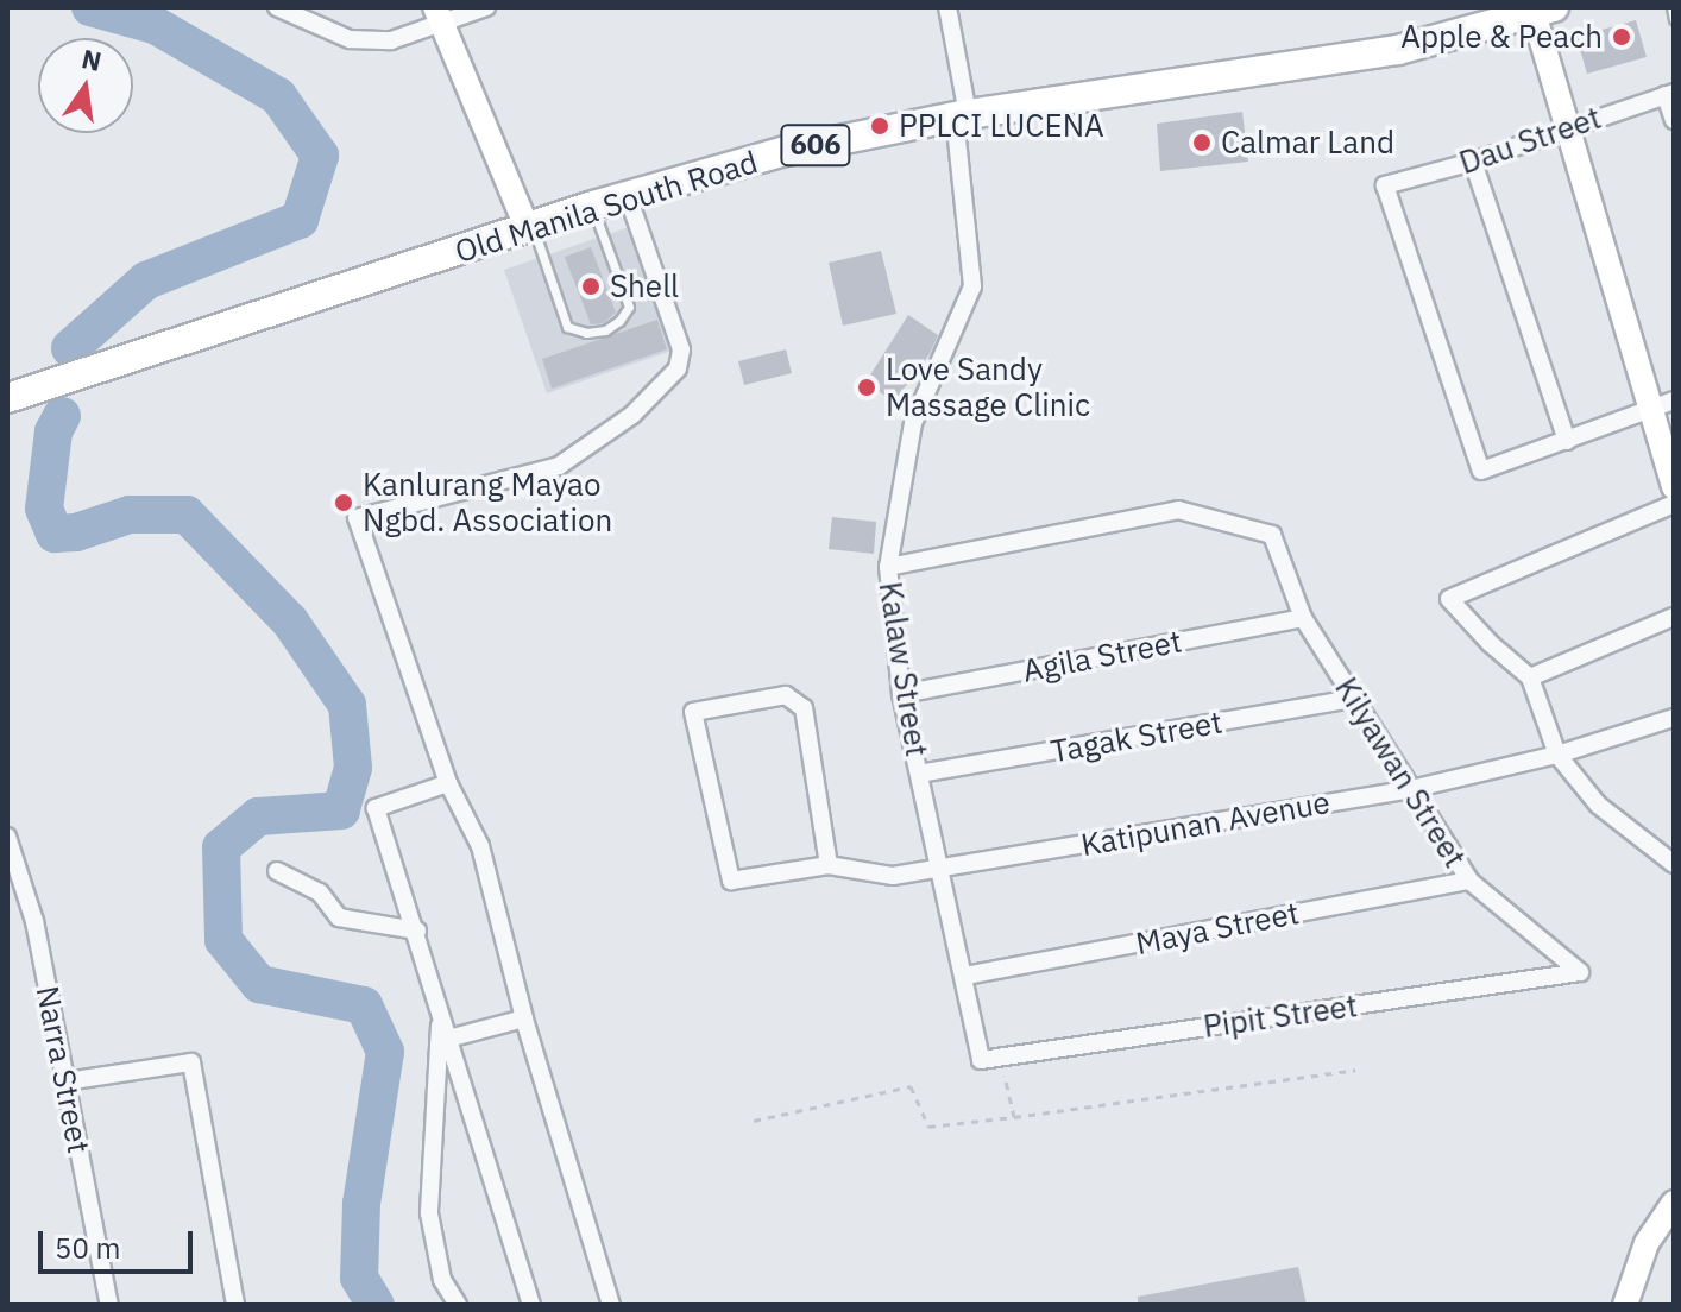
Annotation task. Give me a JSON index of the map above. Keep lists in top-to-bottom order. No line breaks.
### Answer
{"streets":{"main road":["606","Old Manila South Road"],"street":["Dau Street","Agila Street","Kalaw Street","Tagak Street","Kilyawan Street","Katipunan Avenue","Maya Street","Pipit Street","Narra Street"]},"crossings":[["Old Manila South Road","Kalaw Street"],["Agila Street","Kalaw Street"],["Agila Street","Kilyawan Street"],["Kalaw Street","Tagak Street"],["Kalaw Street","Kilyawan Street"],["Kalaw Street","Katipunan Avenue"],["Kalaw Street","Maya Street"],["Kalaw Street","Pipit Street"],["Tagak Street","Kilyawan Street"],["Kilyawan Street","Katipunan Avenue"],["Kilyawan Street","Maya Street"],["Kilyawan Street","Pipit Street"]],"places":["Apple & Peach","PPLCI LUCENA","Calmar Land","Shell","Love Sandy Massage Clinic","Kanlurang Mayao Ngbd. Association"],"scale_bar":"50 m","north":"top"}
